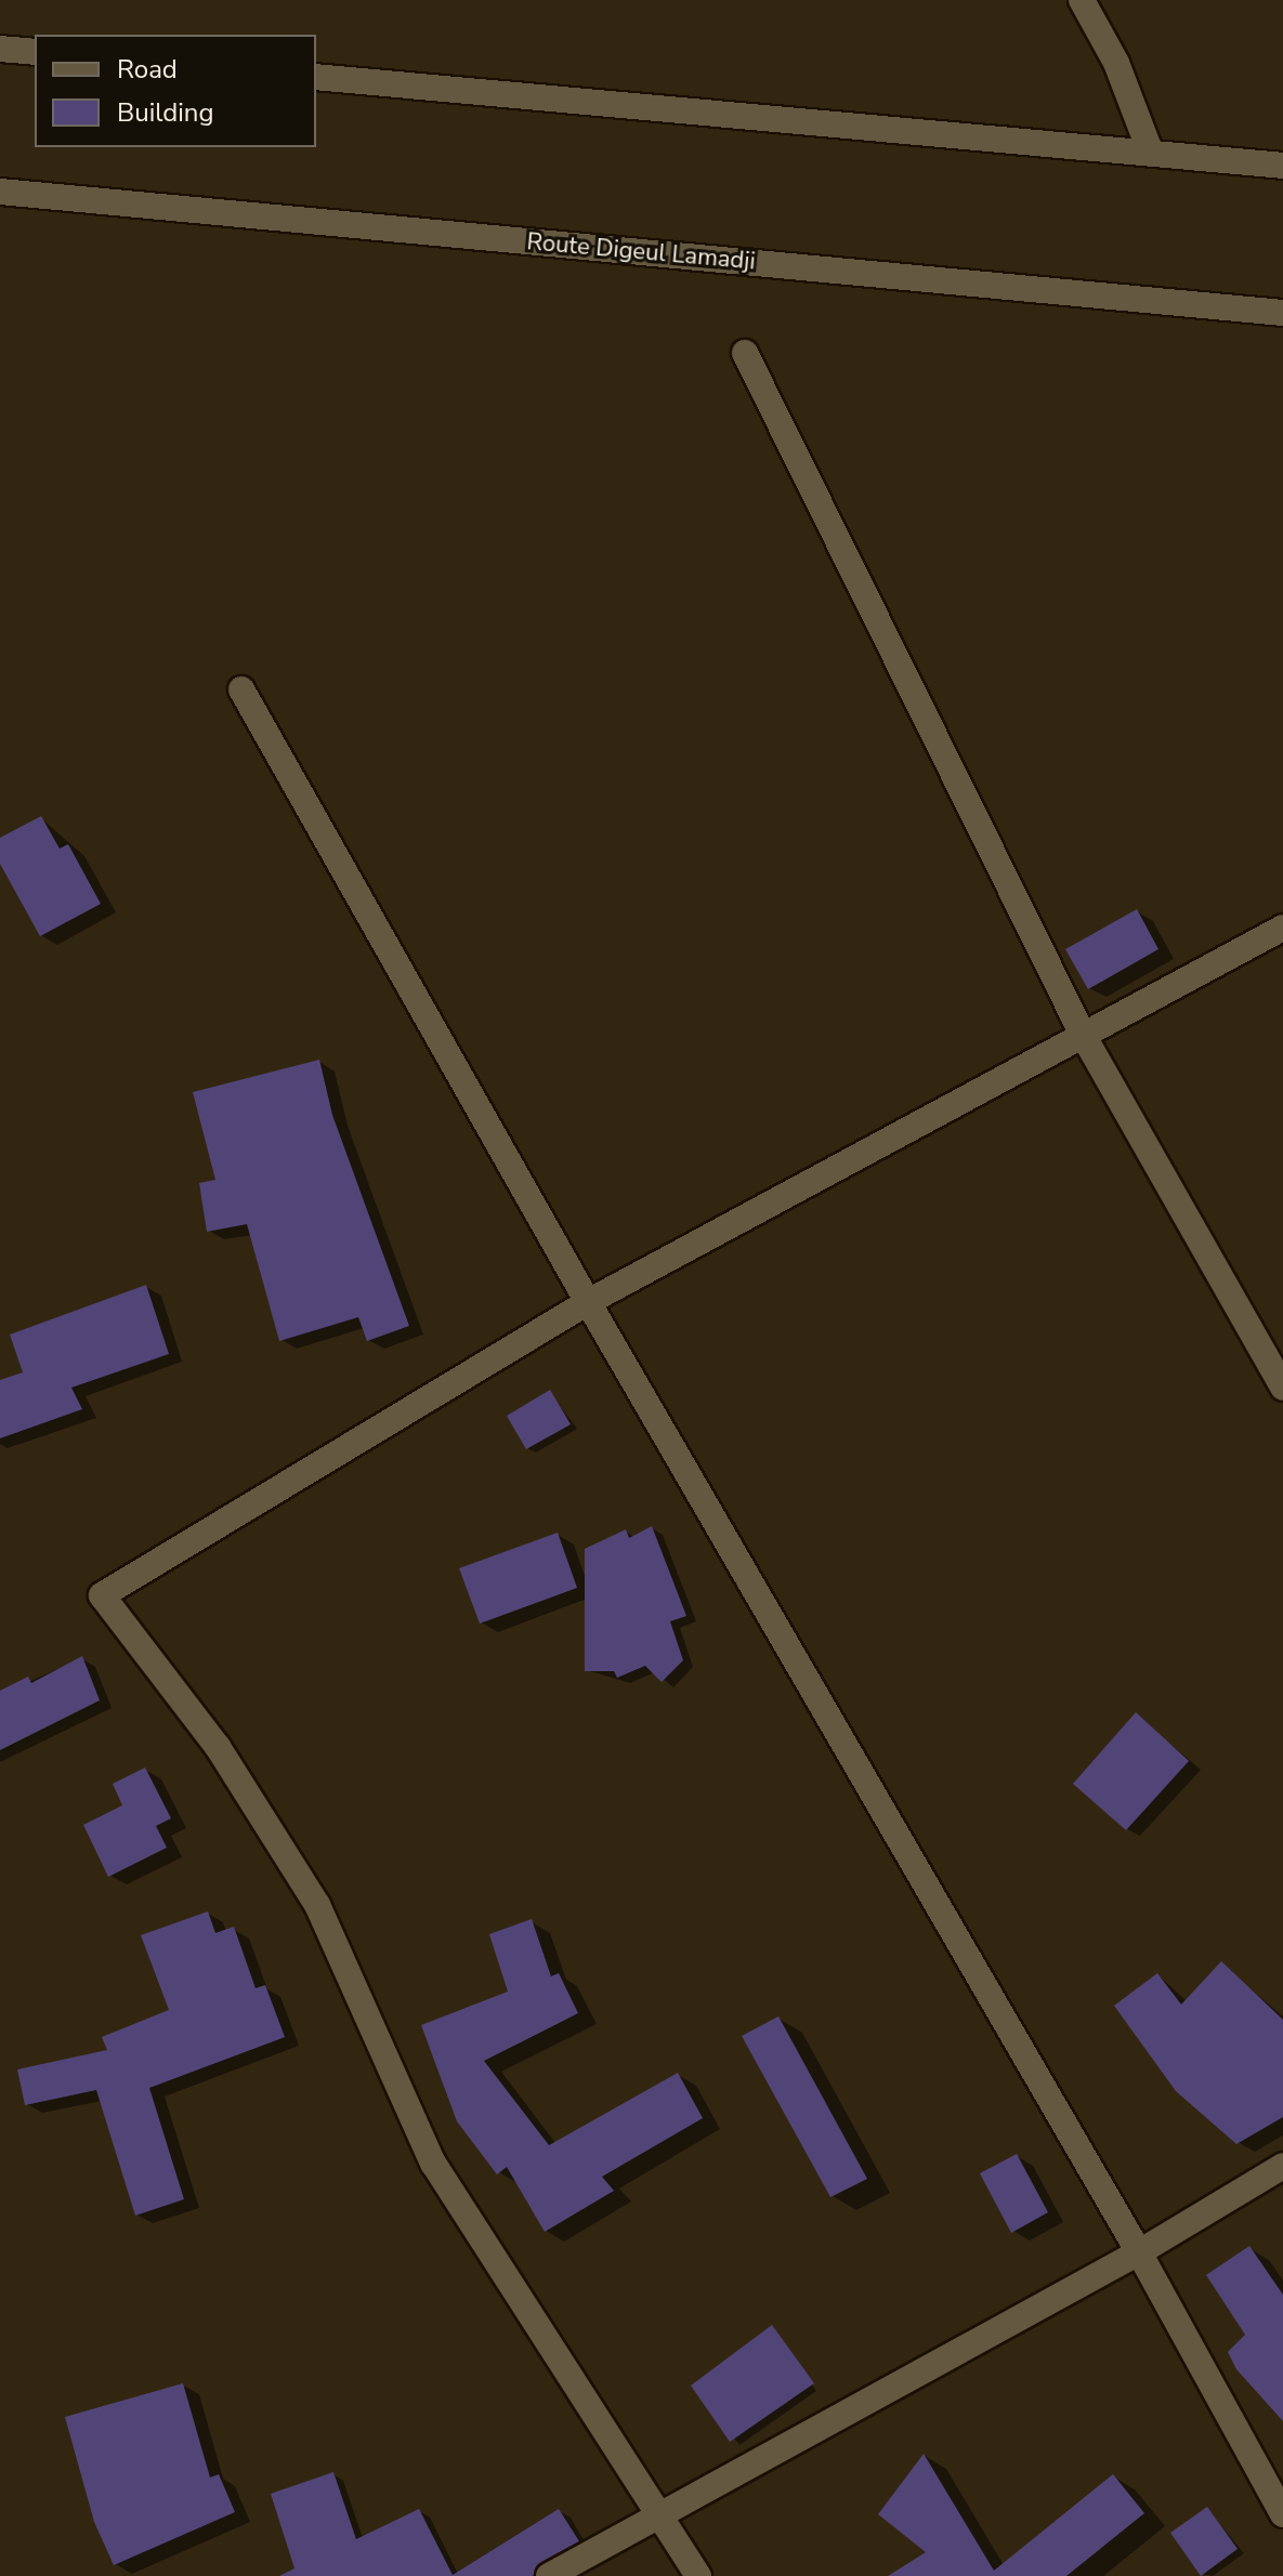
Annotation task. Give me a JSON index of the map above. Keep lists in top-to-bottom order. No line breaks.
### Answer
{"streets":{"street":["Route Digeul Lamadji"]},"legend":["Road","Building"]}
